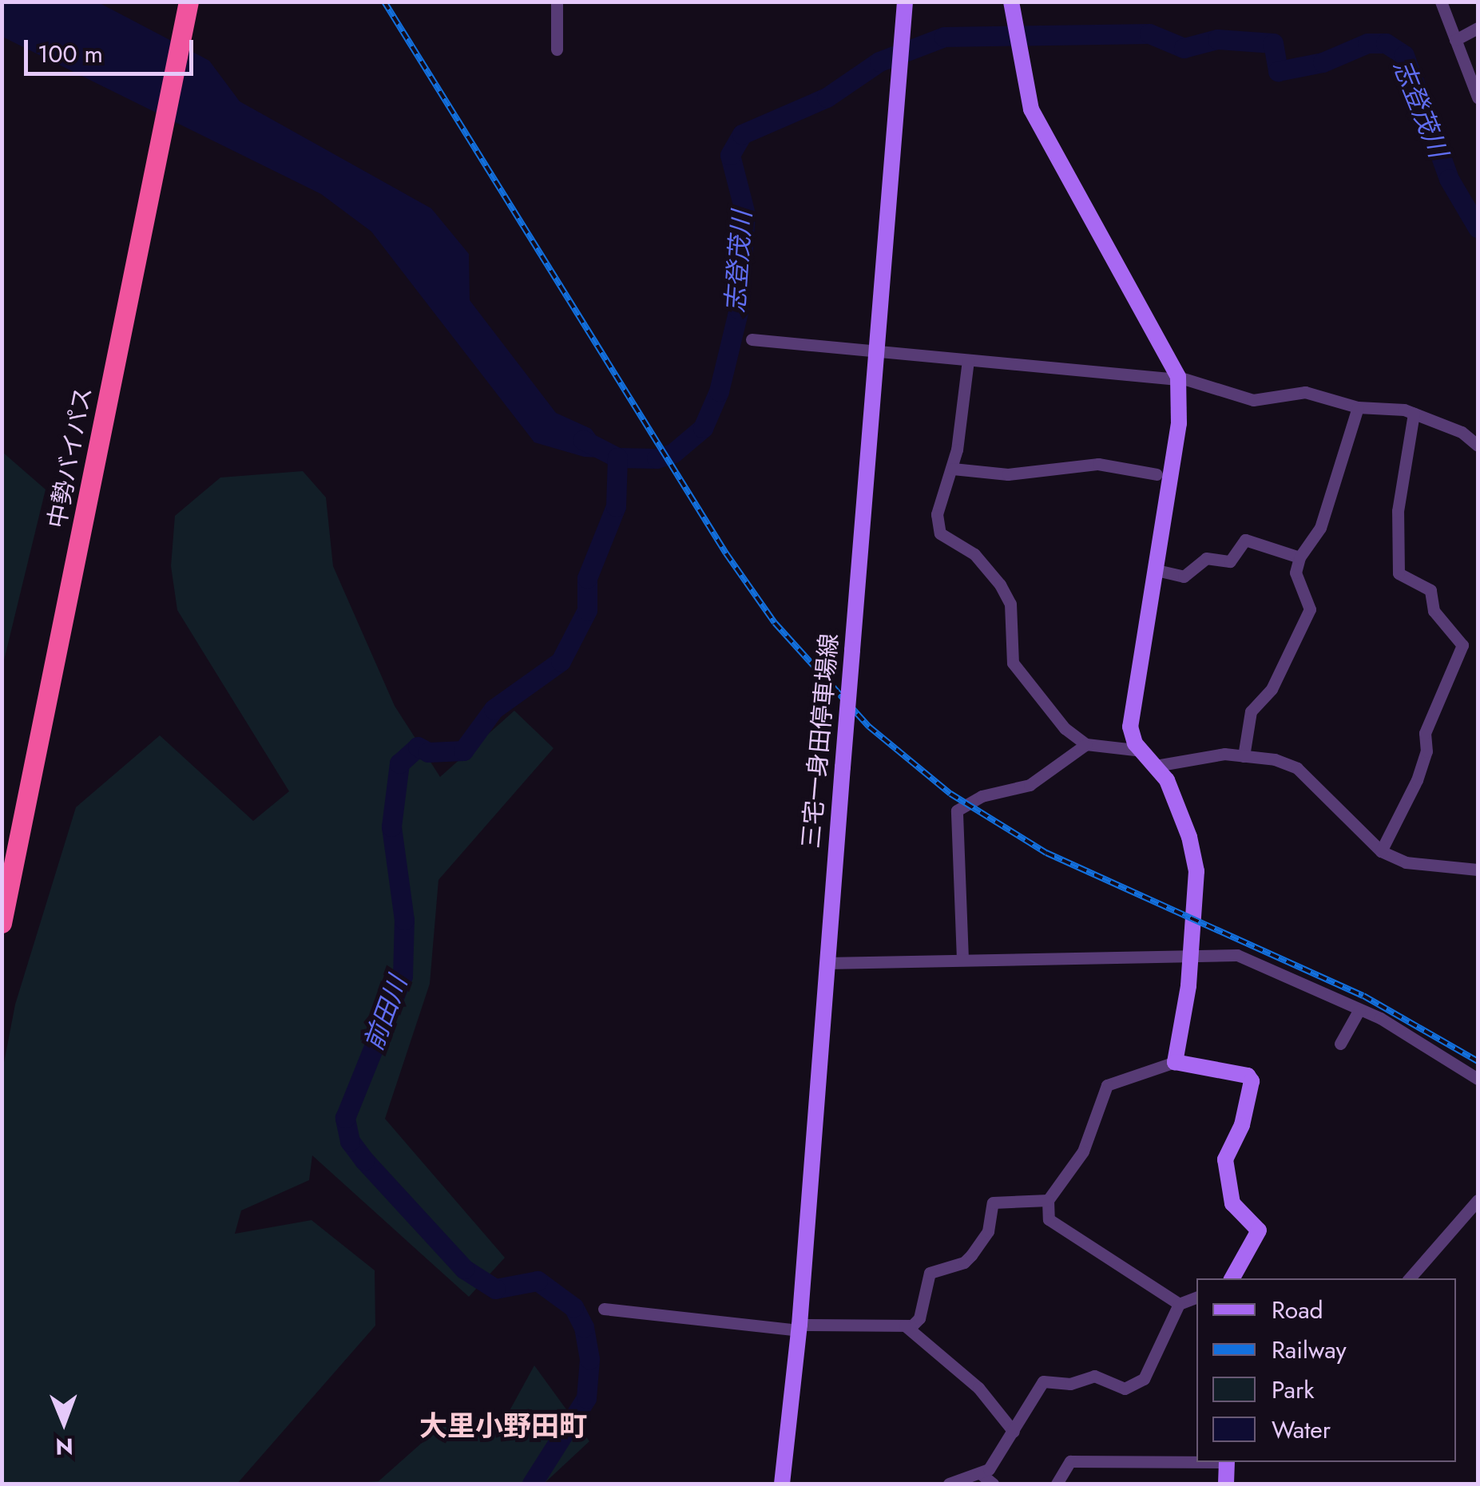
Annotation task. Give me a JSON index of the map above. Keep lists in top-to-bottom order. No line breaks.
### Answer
{"streets":{"highway":["中勢バイパス"],"main road":["三宅一身田停車場線"]},"districts":["大里小野田町"],"water":["志登茂川","前田川"],"legend":["Road","Railway","Park","Water"],"scale_bar":"100 m","north":"bottom"}
